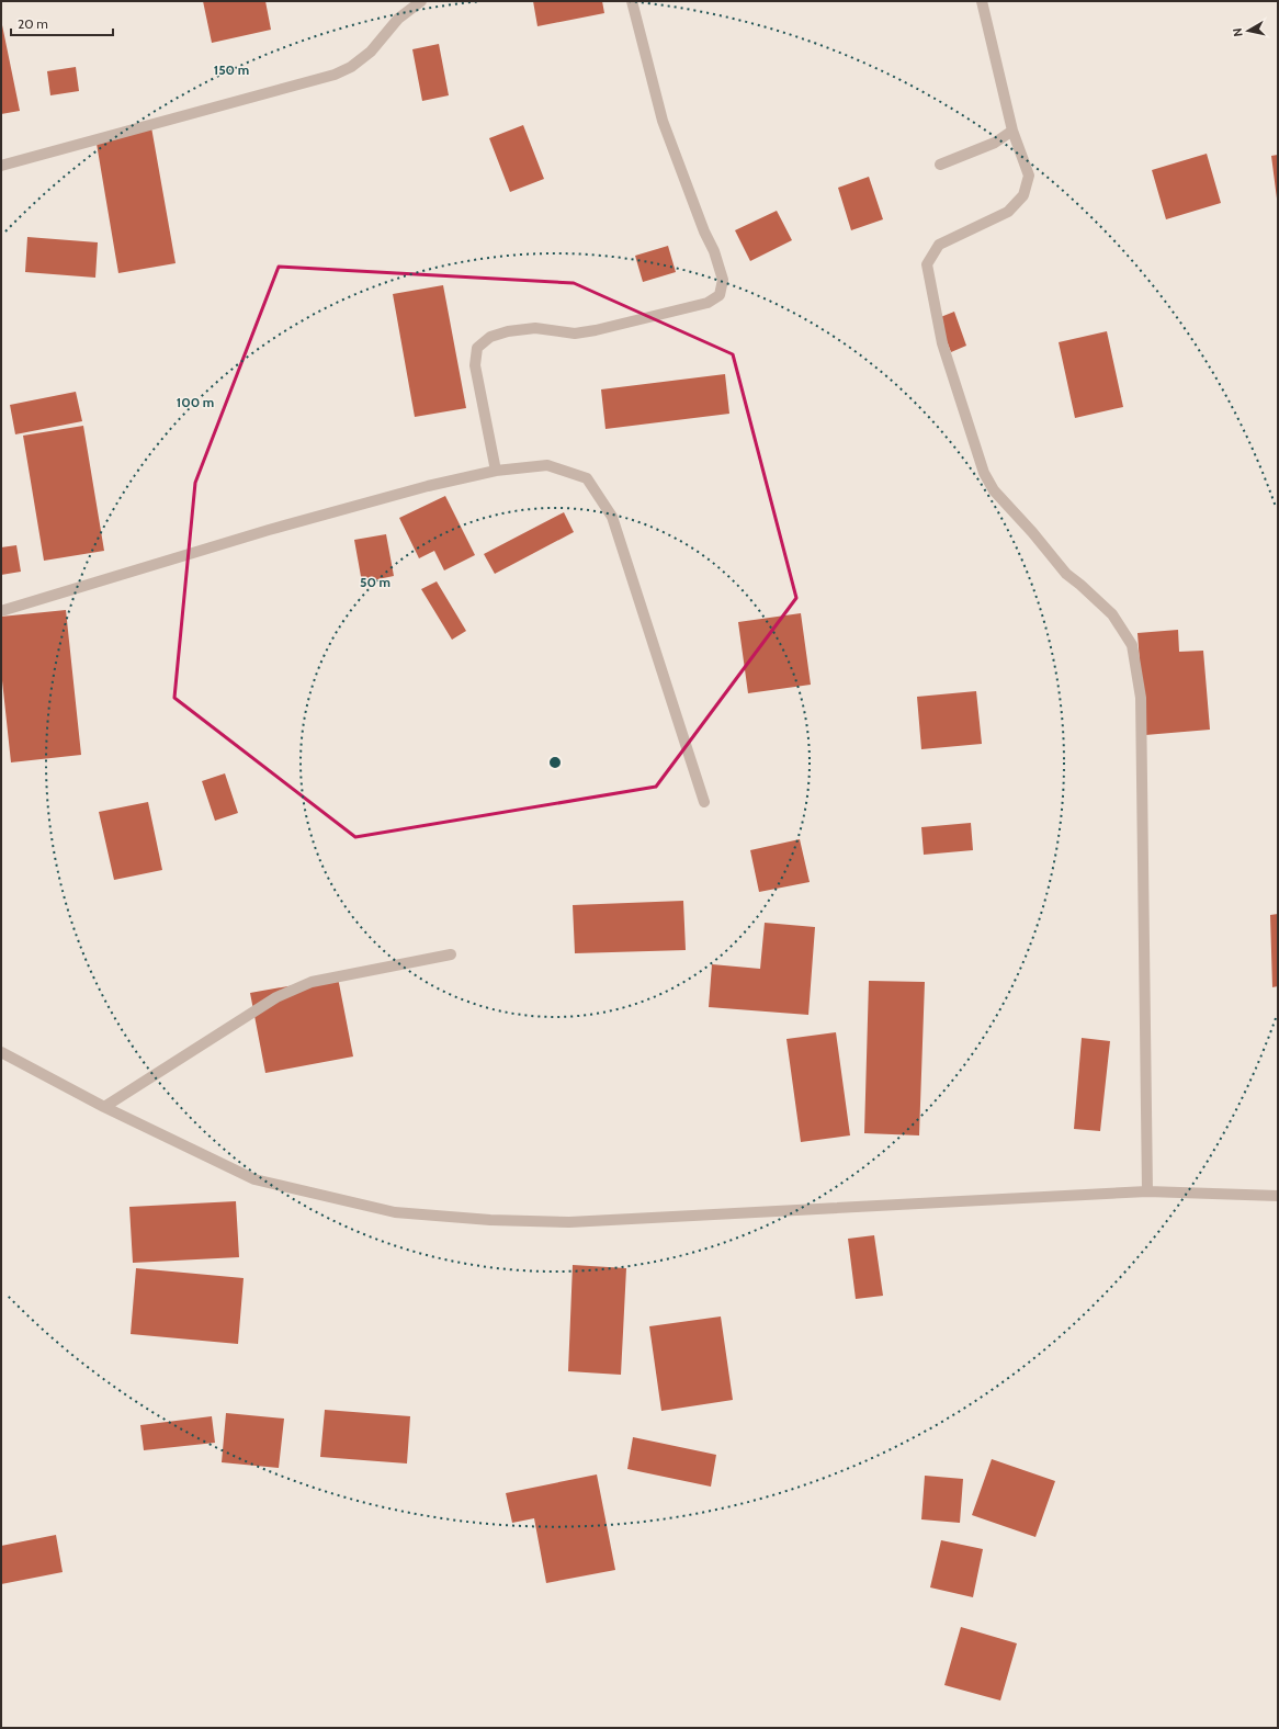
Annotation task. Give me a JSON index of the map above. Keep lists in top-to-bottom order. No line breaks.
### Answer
{"scale_bar":"20 m","north":"left","rings":["150 m","100 m","50 m"]}
